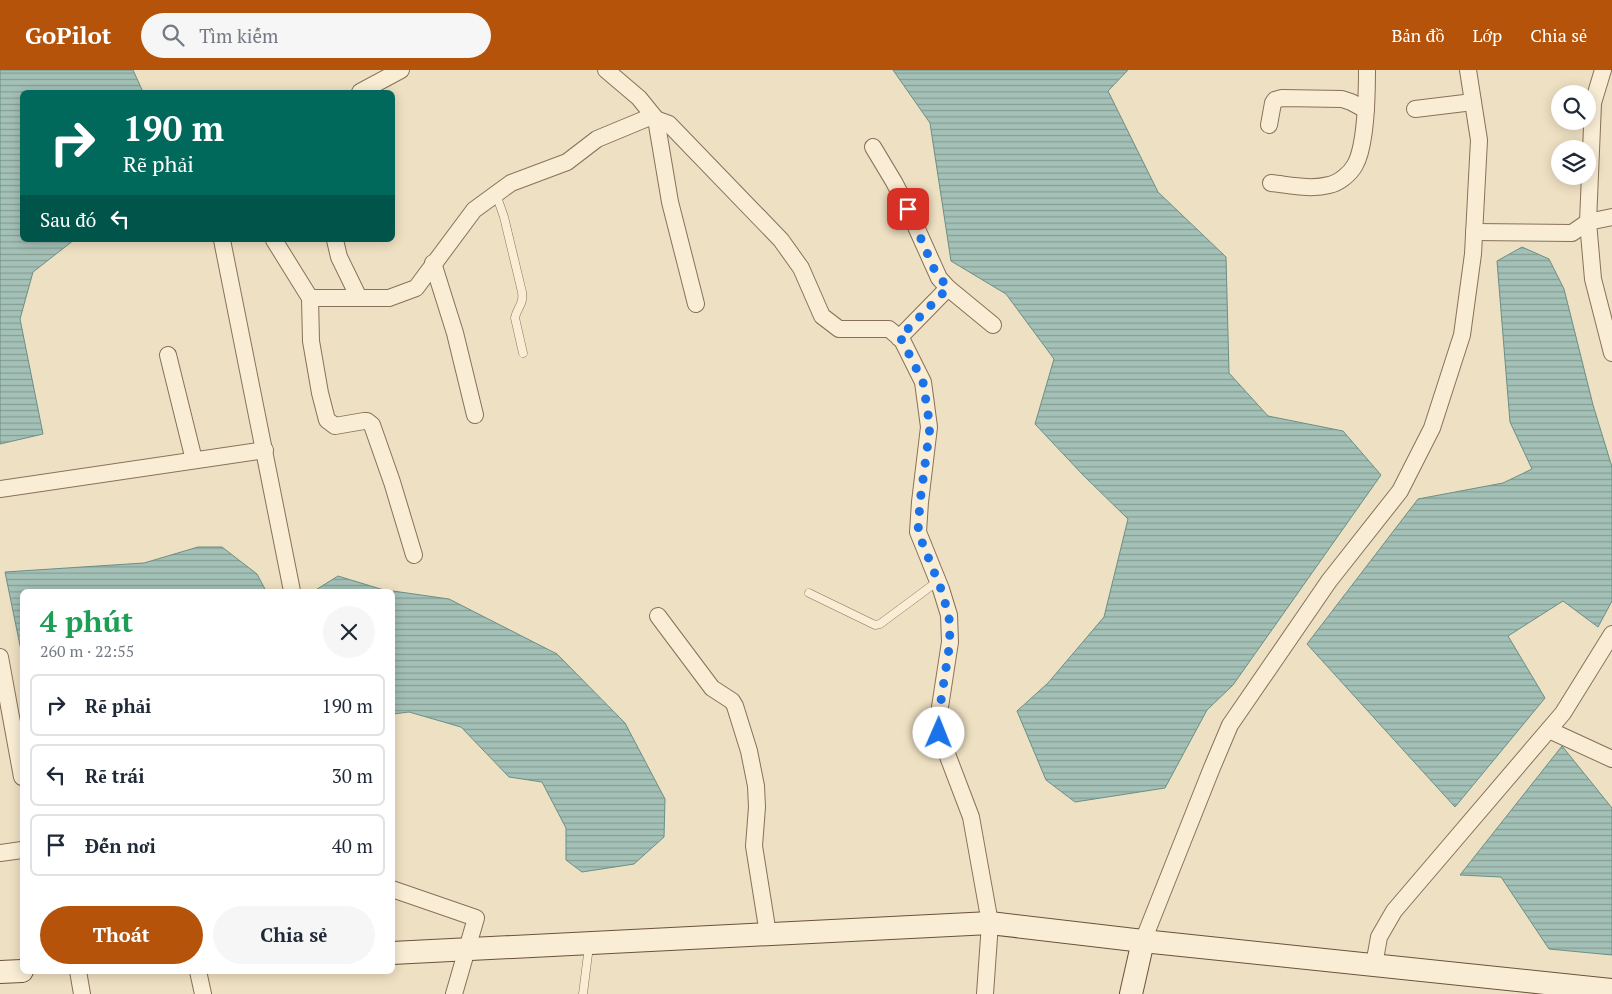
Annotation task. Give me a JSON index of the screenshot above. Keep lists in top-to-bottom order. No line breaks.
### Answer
{"page":{"header":"GoPilot","search":"Tìm kiếm","nav":["Bản đồ","Lớp","Chia sẻ"],"turn":["190 m","Rẽ phải"],"then":"Sau đó","heading":["4 phút","260 m · 22:55"],"list":[{"name":"Rẽ phải","value":"190 m"},{"name":"Rẽ trái","value":"30 m"},{"name":"Đến nơi","value":"40 m"}],"buttons":["Thoát","Chia sẻ"]}}
